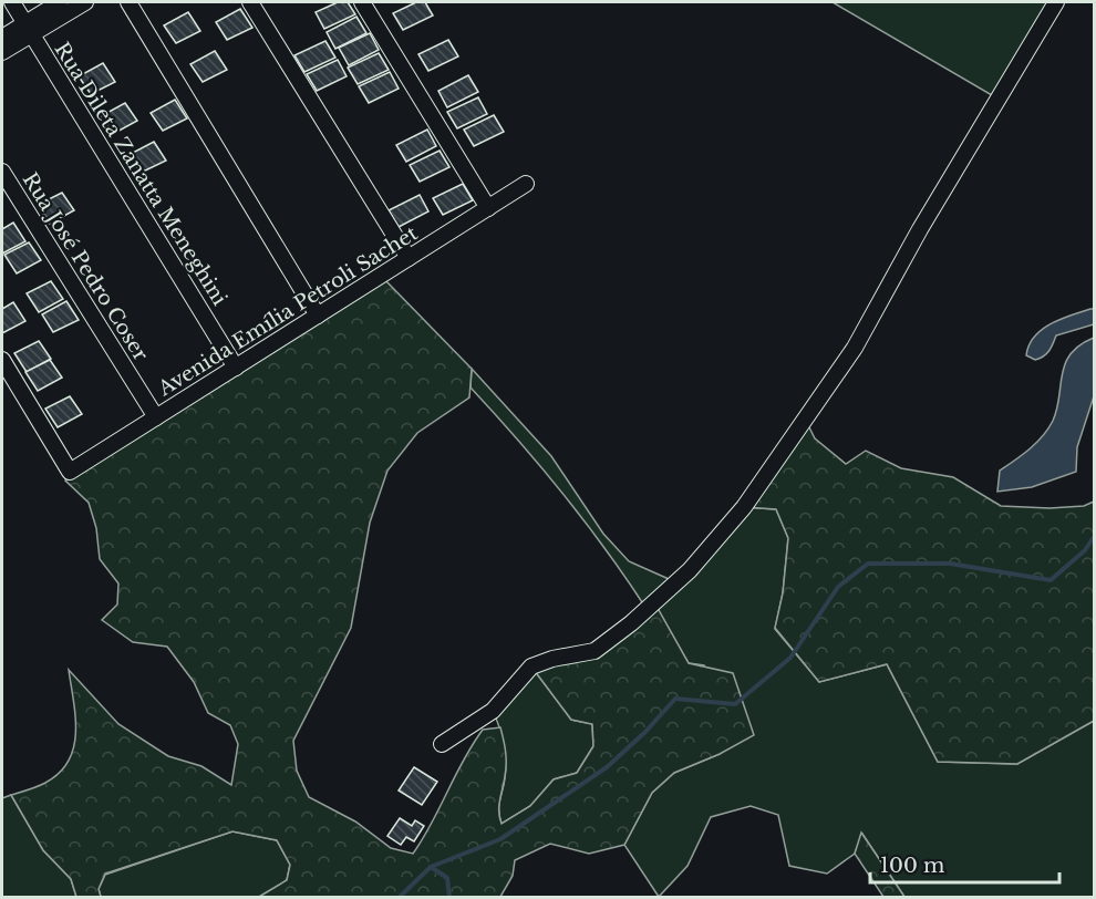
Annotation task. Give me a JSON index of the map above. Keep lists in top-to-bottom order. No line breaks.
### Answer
{"streets":{"street":["Rua Dileta Zanatta Meneghini","Rua José Pedro Coser","Avenida Emília Petroli Sachet"]},"crossings":[["Rua Dileta Zanatta Meneghini","Avenida Emília Petroli Sachet"],["Rua José Pedro Coser","Avenida Emília Petroli Sachet"]],"scale_bar":"100 m"}
